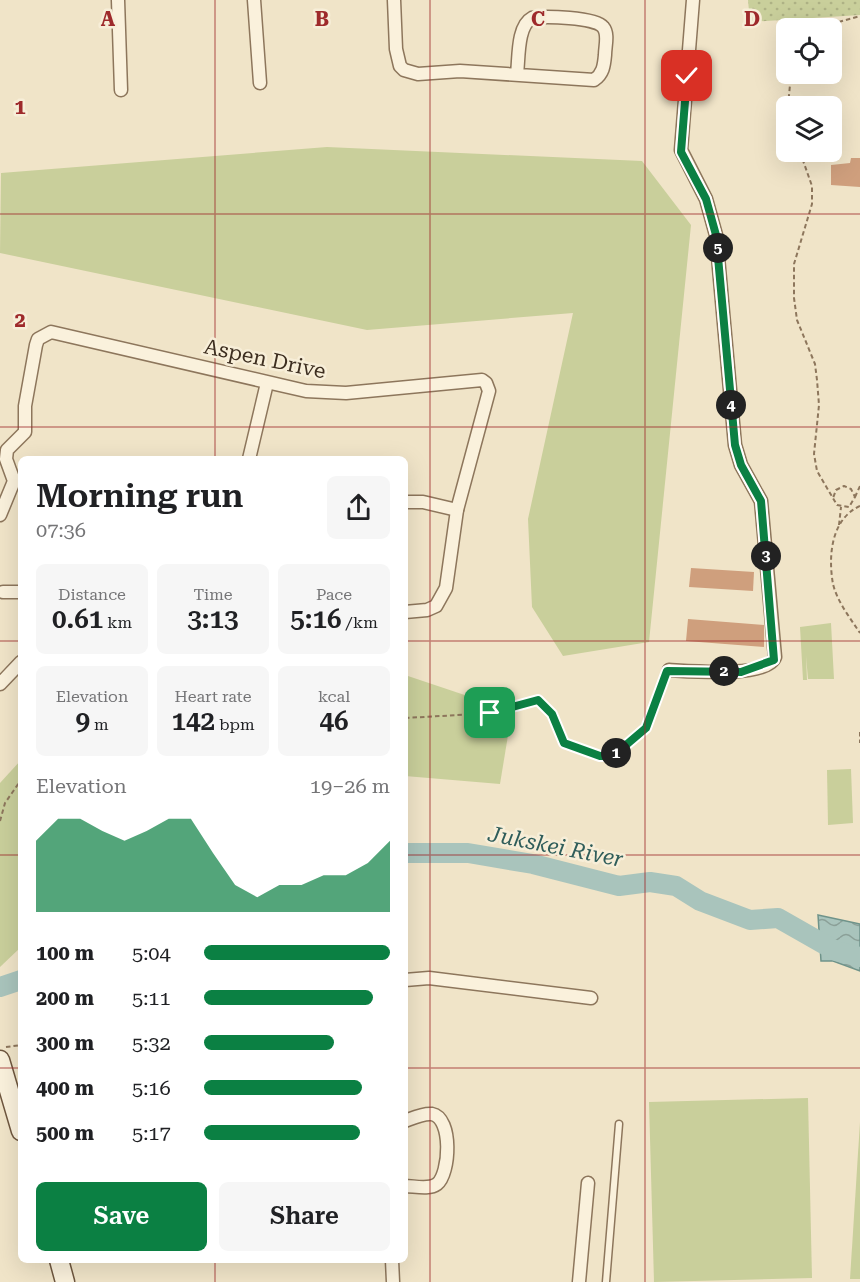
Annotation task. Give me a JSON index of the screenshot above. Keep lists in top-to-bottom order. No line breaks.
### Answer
{"streets":{"street":["Aspen Drive"]},"water":["Jukskei River"],"page":{"pins":["5","4","3","2","1"],"heading":["Morning run","07:36"],"stats":[["Distance","0.61 km"],["Time","3:13"],["Pace","5:16 /km"],["Elevation","9 m"],["Heart rate","142 bpm"],["kcal","46"]],"chart":["Elevation","19–26 m"],"list":[{"name":"100 m","note":"5:04"},{"name":"200 m","note":"5:11"},{"name":"300 m","note":"5:32"},{"name":"400 m","note":"5:16"},{"name":"500 m","note":"5:17"}],"buttons":["Save","Share"]},"grid":{"columns":["A","B","C","D"],"rows":["1","2"]}}
